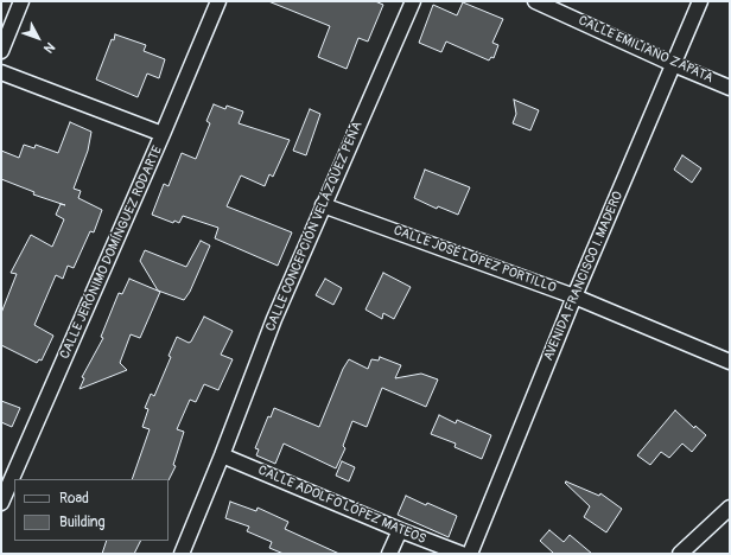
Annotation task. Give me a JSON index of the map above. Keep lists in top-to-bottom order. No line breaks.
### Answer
{"streets":{"street":["CALLE EMILIANO ZAPATA","CALLE CONCEPCIÓN VELÁZQUEZ PEÑA","CALLE JERÓNIMO DOMÍNGUEZ RODARTE","CALLE JOSÉ LÓPEZ PORTILLO","AVENIDA FRANCISCO I. MADERO","CALLE ADOLFO LÓPEZ MATEOS"]},"crossings":[["CALLE EMILIANO ZAPATA","AVENIDA FRANCISCO I. MADERO"],["CALLE CONCEPCIÓN VELÁZQUEZ PEÑA","CALLE JOSÉ LÓPEZ PORTILLO"],["CALLE CONCEPCIÓN VELÁZQUEZ PEÑA","CALLE ADOLFO LÓPEZ MATEOS"],["CALLE JOSÉ LÓPEZ PORTILLO","AVENIDA FRANCISCO I. MADERO"]],"legend":["Road","Building"],"north":"bottom right"}
